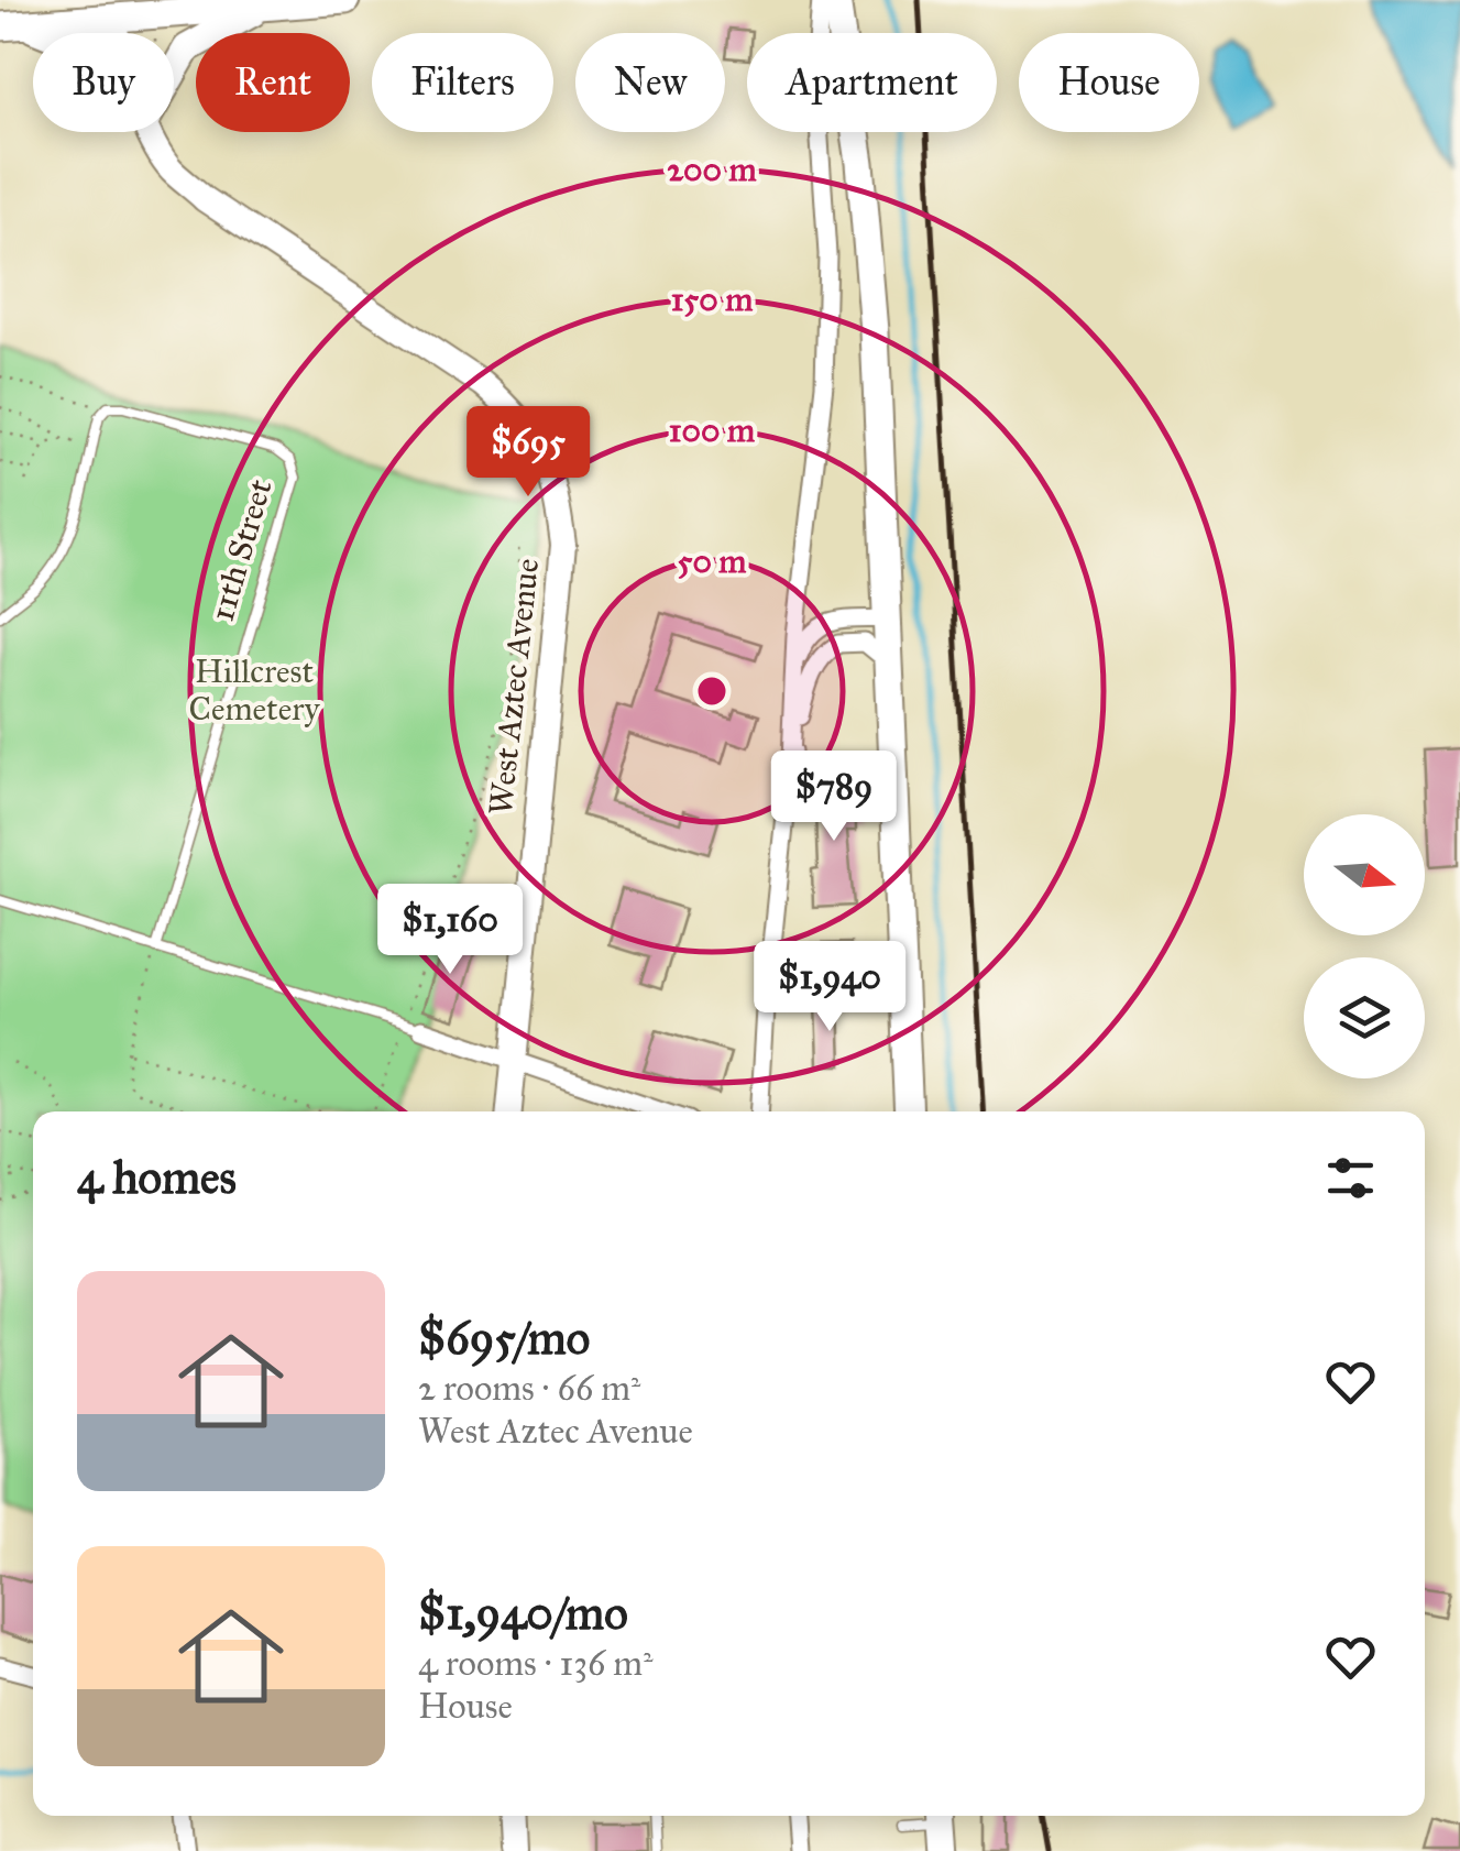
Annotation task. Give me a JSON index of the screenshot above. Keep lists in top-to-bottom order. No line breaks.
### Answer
{"streets":{"main road":["West Aztec Avenue"],"lane":["11th Street"]},"parks":["Hillcrest Cemetery"],"north":"right","page":{"chip":["Buy","Rent","Filters","New","Apartment","House"],"price":["$695","$789","$1,160","$1,940"],"heading":"4 homes","list":[{"name":"$695/mo","note":"2 rooms · 66 m² · West Aztec Avenue"},{"name":"$1,940/mo","note":"4 rooms · 136 m² · House"}]},"rings":["200 m","150 m","100 m","50 m"]}
